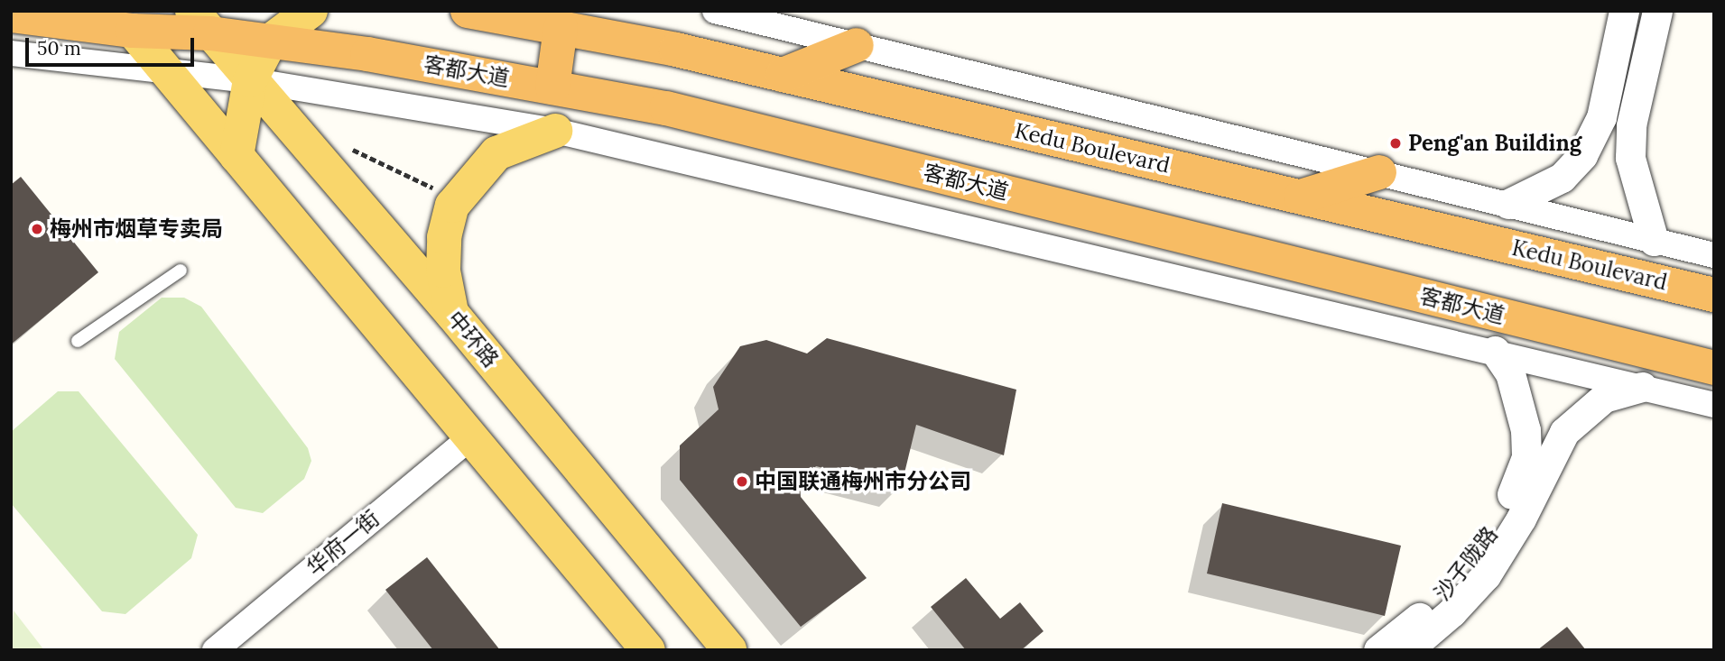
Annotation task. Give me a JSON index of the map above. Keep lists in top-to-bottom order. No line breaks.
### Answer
{"streets":{"highway":["客都大道","Kedu Boulevard"],"main road":["中环路"],"street":["华府一街","沙子陇路"]},"crossings":[["客都大道","中环路"]],"places":["Peng'an Building","梅州市烟草专卖局","中国联通梅州市分公司"],"scale_bar":"50 m"}
